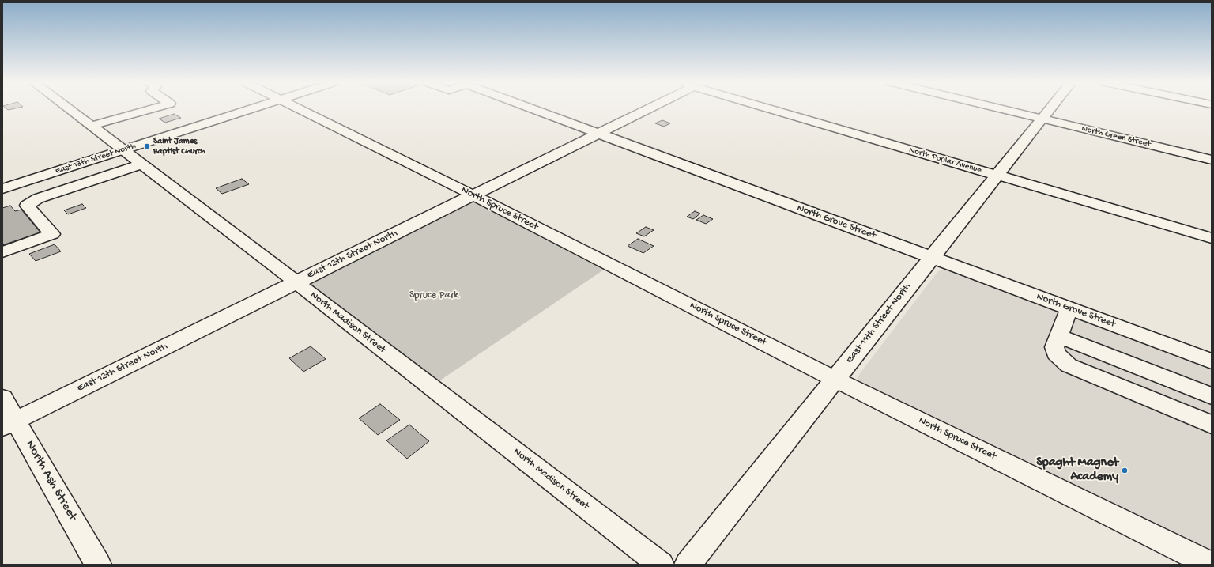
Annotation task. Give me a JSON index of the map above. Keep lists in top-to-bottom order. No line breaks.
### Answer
{"streets":{"street":["North Green Street","East 13th Street North","North Poplar Avenue","North Spruce Street","North Grove Street","East 12th Street North","North Madison Street","East 11th Street North","North Ash Street"]},"crossings":[["North Green Street","East 11th Street North"],["East 13th Street North","North Madison Street"],["North Poplar Avenue","East 11th Street North"],["North Spruce Street","East 12th Street North"],["North Spruce Street","East 11th Street North"],["North Grove Street","East 12th Street North"],["North Grove Street","East 11th Street North"],["East 12th Street North","North Madison Street"],["East 12th Street North","North Ash Street"]],"parks":["Spruce Park"],"places":["Saint James Baptist Church","Spaght Magnet Academy"]}
